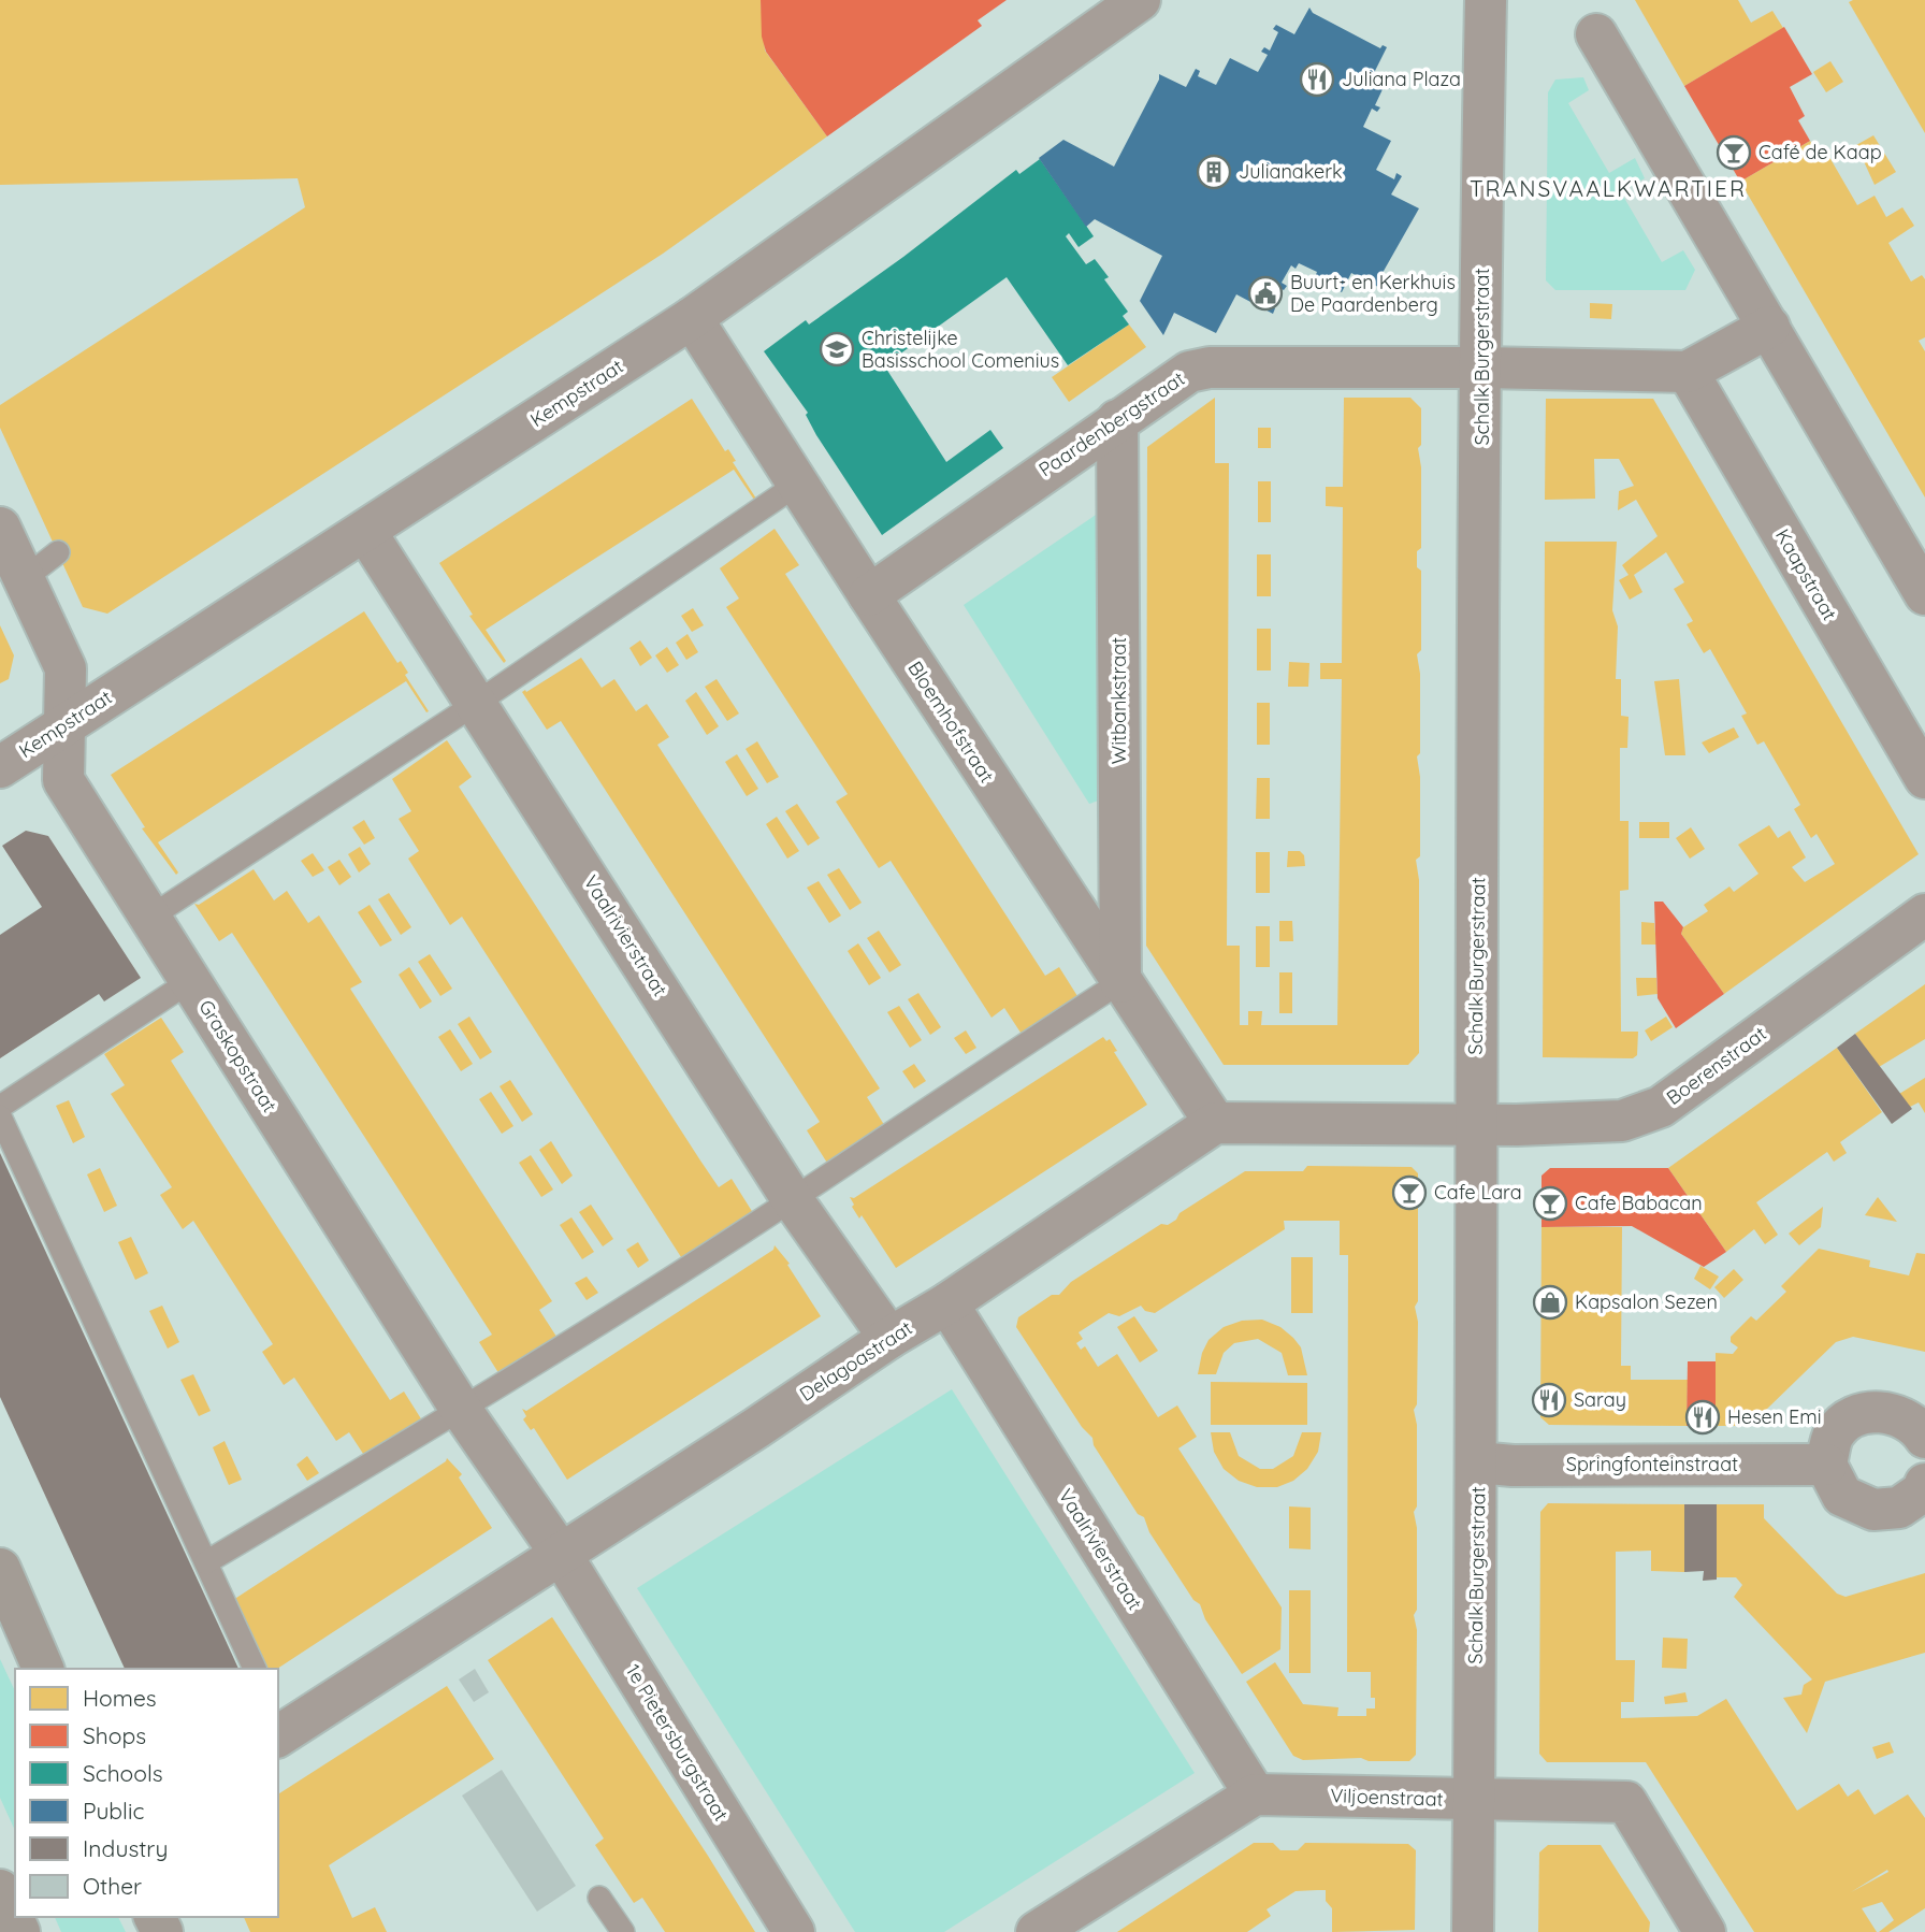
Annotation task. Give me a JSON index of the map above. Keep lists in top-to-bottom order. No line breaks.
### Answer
{"streets":{"street":["Schalk Burgerstraat","Kempstraat","Paardenbergstraat","Kaapstraat","Witbankstraat","Bloemhofstraat","Vaalrivierstraat","Graskopstraat","Boerenstraat","Delagoastraat","Springfonteinstraat","1e Pietersburgstraat","Viljoenstraat"]},"crossings":[["Schalk Burgerstraat","Paardenbergstraat"],["Schalk Burgerstraat","Boerenstraat"],["Schalk Burgerstraat","Springfonteinstraat"],["Schalk Burgerstraat","Viljoenstraat"],["Kempstraat","Bloemhofstraat"],["Kempstraat","Vaalrivierstraat"],["Kempstraat","Graskopstraat"],["Paardenbergstraat","Witbankstraat"],["Paardenbergstraat","Bloemhofstraat"],["Witbankstraat","Bloemhofstraat"],["Bloemhofstraat","Delagoastraat"],["Vaalrivierstraat","Delagoastraat"],["Vaalrivierstraat","Viljoenstraat"],["Graskopstraat","Delagoastraat"],["Graskopstraat","1e Pietersburgstraat"],["Delagoastraat","1e Pietersburgstraat"]],"districts":["TRANSVAALKWARTIER"],"places":{"restaurant":["Juliana Plaza","Saray","Hesen Emi"],"bar":["Café de Kaap","Cafe Lara","Cafe Babacan"],"building":["Julianakerk"],"public building":["Buurt- en Kerkhuis De Paardenberg"],"school or university":["Christelijke Basisschool Comenius"],"shop":["Kapsalon Sezen"]},"legend":["Homes","Shops","Schools","Public","Industry","Other"]}
